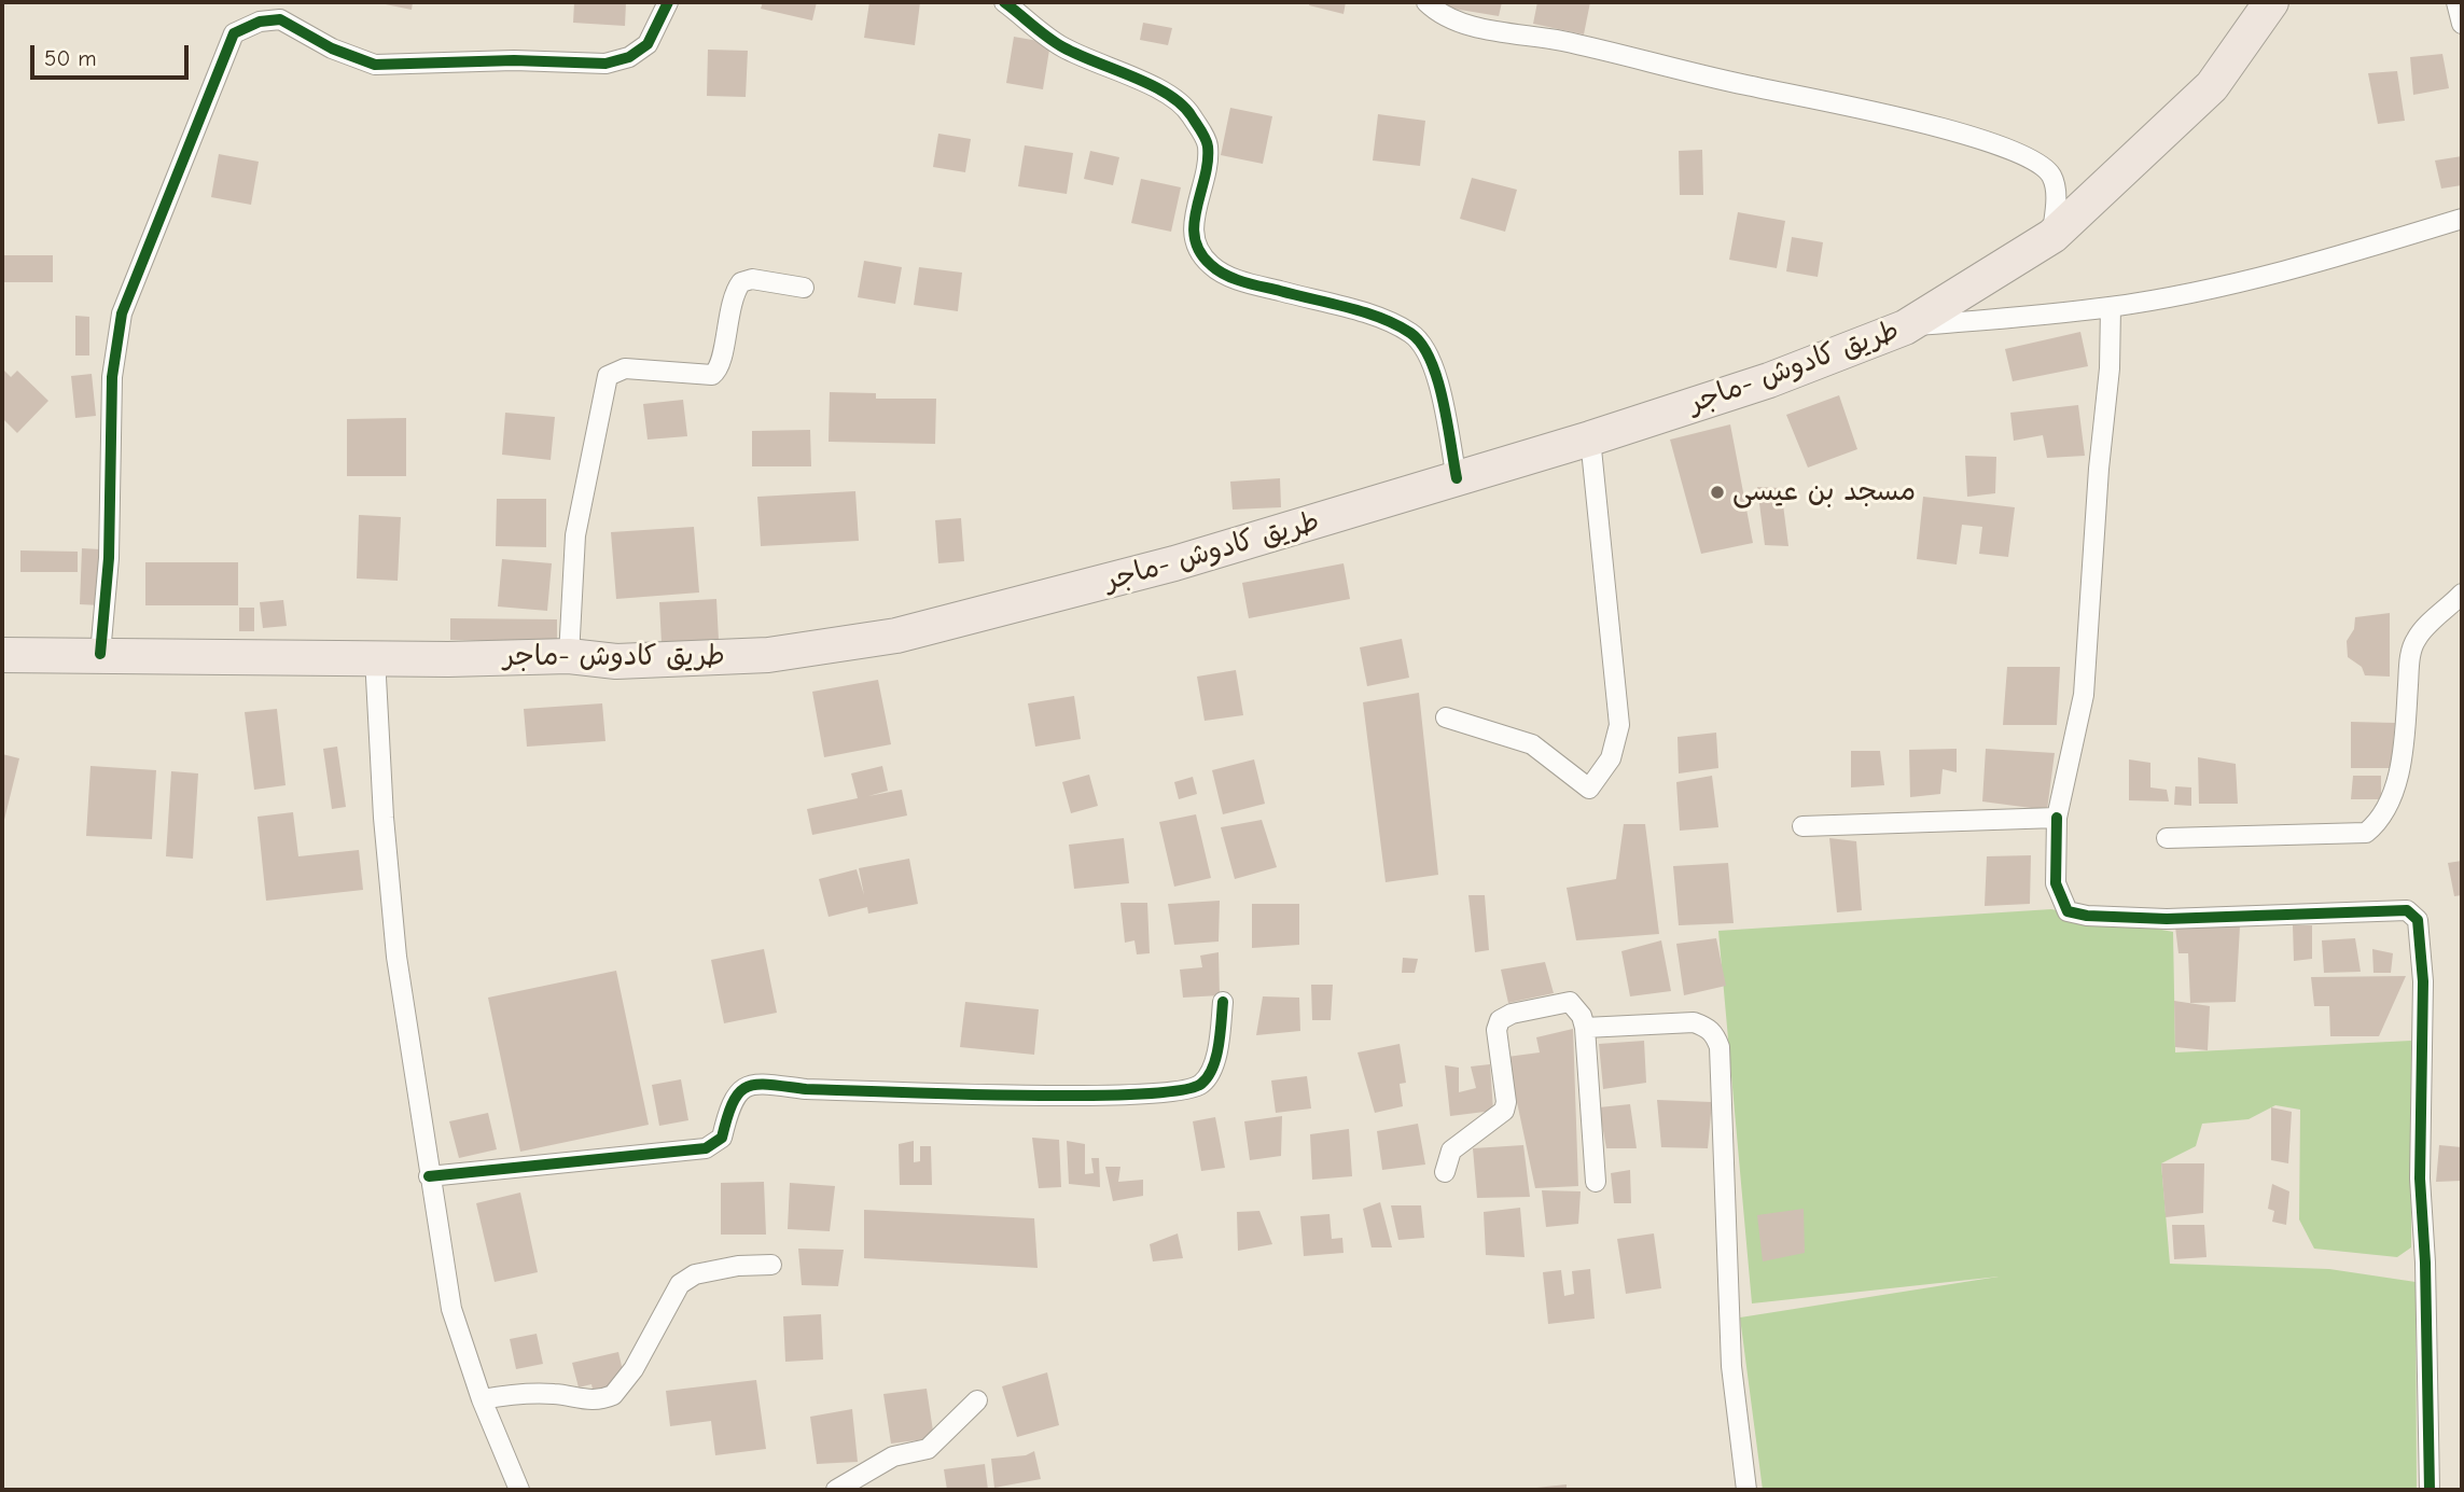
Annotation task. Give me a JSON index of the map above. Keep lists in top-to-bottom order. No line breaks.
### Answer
{"streets":{"highway":["طريق كادوش -ماجر"]},"places":["مسجد بن عيسى"],"scale_bar":"50 m"}
